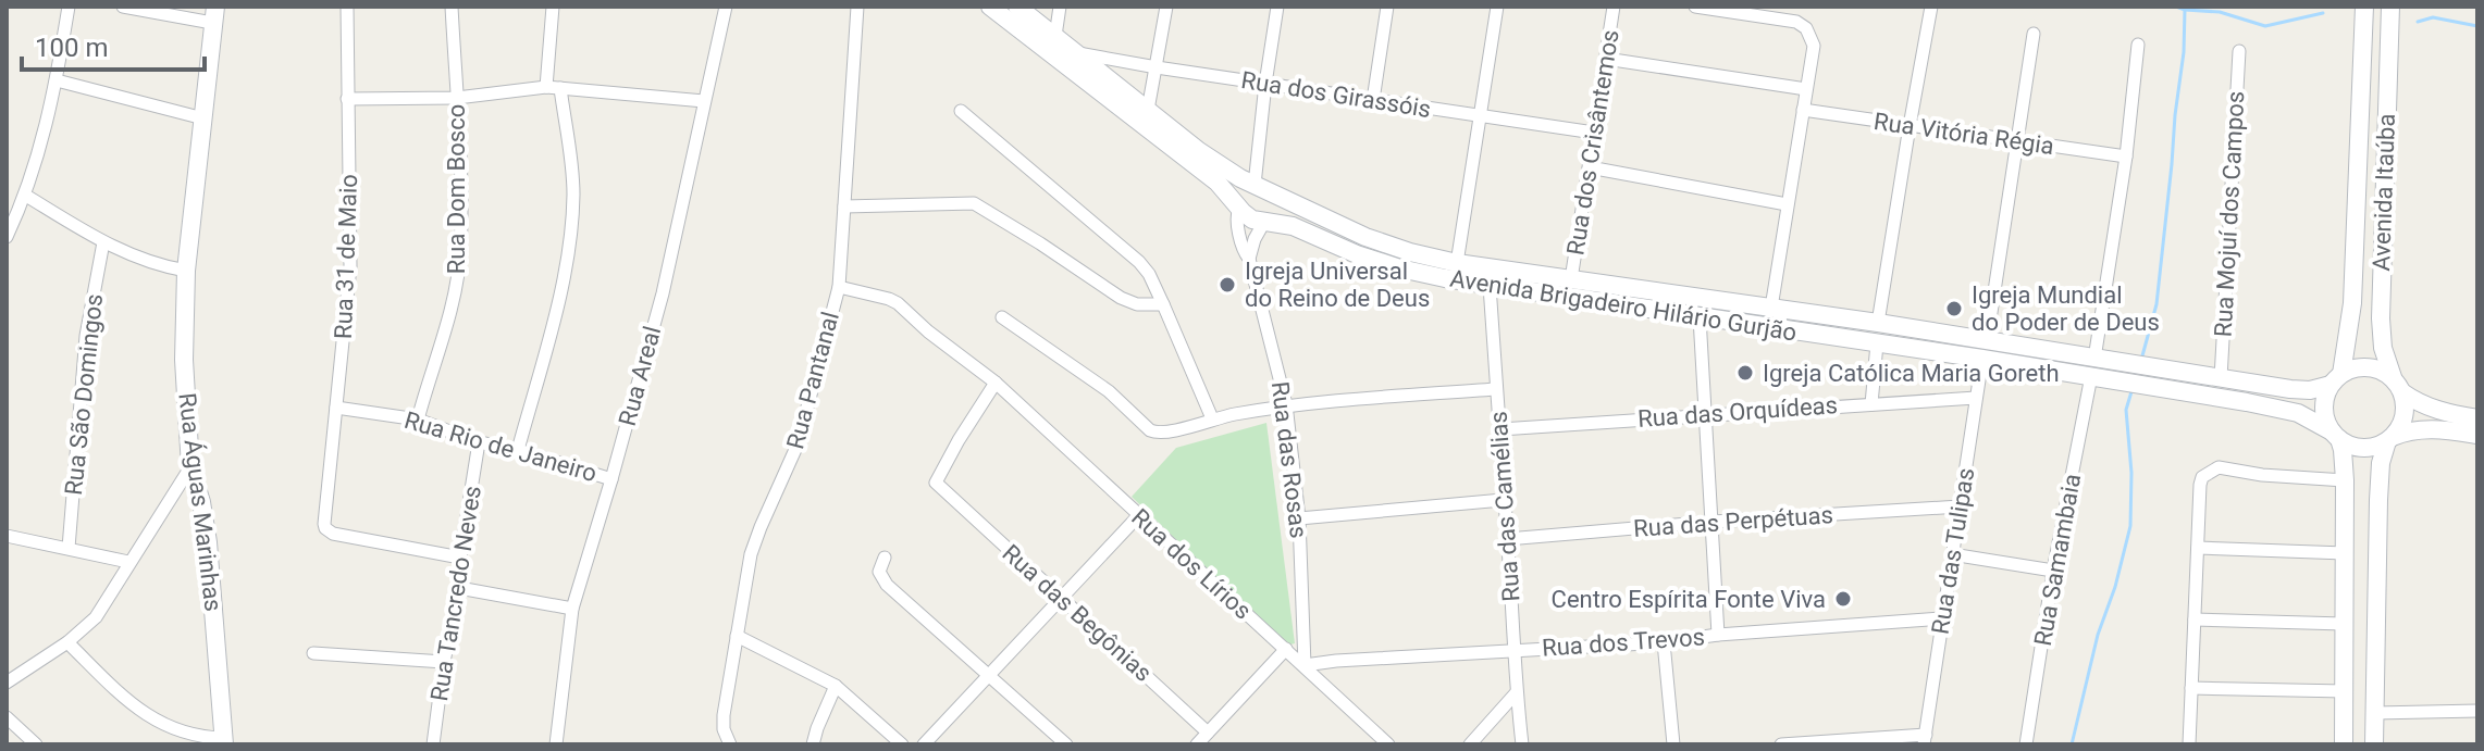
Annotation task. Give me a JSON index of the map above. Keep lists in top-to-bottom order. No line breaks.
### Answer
{"streets":{"street":["Rua dos Girassóis","Rua Vitória Régia","Rua dos Crisântemos","Rua Dom Bosco","Avenida Itaúba","Rua Mojuí dos Campos","Rua 31 de Maio","Avenida Brigadeiro Hilário Gurjão","Rua Areal","Rua Pantanal","Rua São Domingos","Rua das Orquídeas","Rua Rio de Janeiro","Rua das Rosas","Rua Águas Marinhas","Rua das Camélias","Rua das Perpétuas","Rua das Tulipas","Rua Samambaia","Rua dos Lírios","Rua Tancredo Neves","Rua das Begônias","Rua dos Trevos"]},"crossings":[["Rua dos Girassóis","Rua dos Crisântemos"],["Rua dos Girassóis","Avenida Brigadeiro Hilário Gurjão"],["Rua Vitória Régia","Rua das Tulipas"],["Rua Vitória Régia","Rua Samambaia"],["Rua dos Crisântemos","Avenida Brigadeiro Hilário Gurjão"],["Rua Dom Bosco","Rua Rio de Janeiro"],["Avenida Itaúba","Avenida Brigadeiro Hilário Gurjão"],["Rua Mojuí dos Campos","Avenida Brigadeiro Hilário Gurjão"],["Rua 31 de Maio","Rua Rio de Janeiro"],["Rua 31 de Maio","Rua Tancredo Neves"],["Avenida Brigadeiro Hilário Gurjão","Rua das Rosas"],["Avenida Brigadeiro Hilário Gurjão","Rua das Camélias"],["Avenida Brigadeiro Hilário Gurjão","Rua das Tulipas"],["Avenida Brigadeiro Hilário Gurjão","Rua Samambaia"],["Rua Areal","Rua Rio de Janeiro"],["Rua Pantanal","Rua dos Lírios"],["Rua das Orquídeas","Rua das Camélias"],["Rua das Orquídeas","Rua das Tulipas"],["Rua Rio de Janeiro","Rua Tancredo Neves"],["Rua das Rosas","Rua dos Lírios"],["Rua das Rosas","Rua dos Trevos"],["Rua das Camélias","Rua das Perpétuas"],["Rua das Camélias","Rua dos Trevos"],["Rua das Perpétuas","Rua das Tulipas"],["Rua das Tulipas","Rua dos Trevos"],["Rua dos Lírios","Rua das Begônias"],["Rua dos Lírios","Rua dos Trevos"]],"places":["Igreja Universal do Reino de Deus","Igreja Mundial do Poder de Deus","Igreja Católica Maria Goreth","Centro Espírita Fonte Viva"],"scale_bar":"100 m"}
